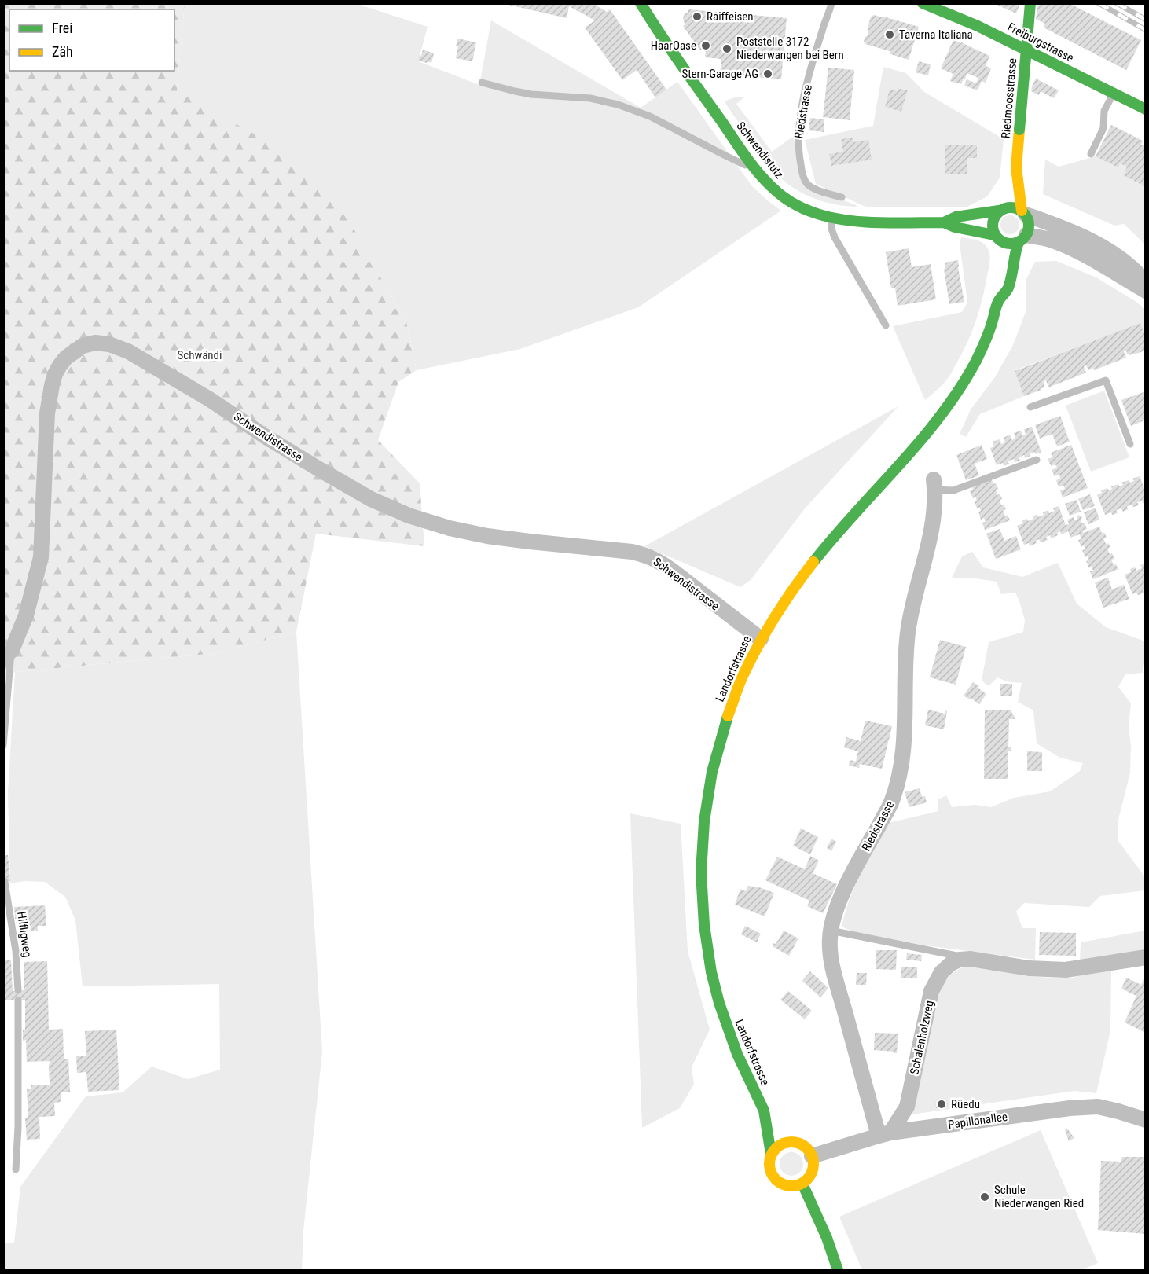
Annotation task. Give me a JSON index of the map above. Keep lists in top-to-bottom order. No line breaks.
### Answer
{"streets":{"street":["Freiburgstrasse","Riedmoosstrasse","Riedstrasse","Schwendistutz","Schwendistrasse","Landorfstrasse","Schalenholzweg","Papillonallee"],"lane":["Hilfligweg"]},"crossings":[["Riedmoosstrasse","Schwendistutz"],["Riedmoosstrasse","Landorfstrasse"],["Riedstrasse","Schalenholzweg"],["Riedstrasse","Papillonallee"],["Schwendistutz","Landorfstrasse"],["Schwendistrasse","Landorfstrasse"],["Landorfstrasse","Papillonallee"],["Schalenholzweg","Papillonallee"]],"parks":["Schwändi"],"places":["Raiffeisen","Taverna Italiana","HaarOase","Poststelle 3172 Niederwangen bei Bern","Stern-Garage AG","Rüedu","Schule Niederwangen Ried"],"legend":["Frei","Zäh"]}
